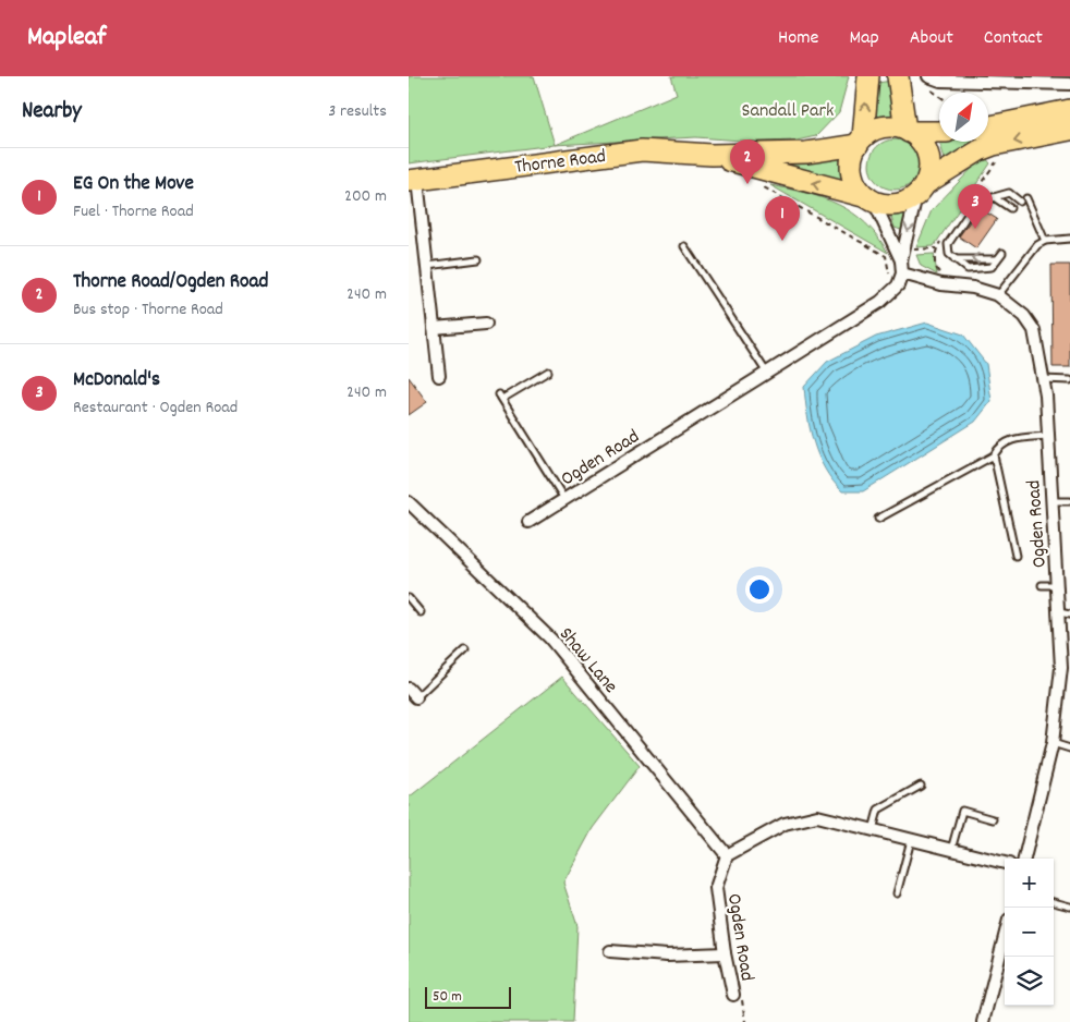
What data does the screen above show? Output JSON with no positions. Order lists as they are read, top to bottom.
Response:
{
  "streets": {
    "highway": ["Thorne Road"],
    "street": ["Ogden Road", "Shaw Lane"]
  },
  "crossings": [
    ["Ogden Road", "Shaw Lane"]
  ],
  "parks": ["Sandall Park"],
  "scale_bar": "50 m",
  "north": "top right",
  "page": {
    "header": "Mapleaf",
    "nav": [
      "Home",
      "Map",
      "About",
      "Contact"
    ],
    "heading": ["Nearby", "3 results"],
    "pins": ["2", "3", "1"],
    "list": [
      {
        "mark": "1",
        "name": "EG On the Move",
        "note": "Fuel · Thorne Road",
        "value": "200 m"
      },
      {
        "mark": "2",
        "name": "Thorne Road/Ogden Road",
        "note": "Bus stop · Thorne Road",
        "value": "240 m"
      },
      {
        "mark": "3",
        "name": "McDonald's",
        "note": "Restaurant · Ogden Road",
        "value": "240 m"
      }
    ],
    "map_buttons": ["+", "−"],
    "scale": "50 m"
  }
}
